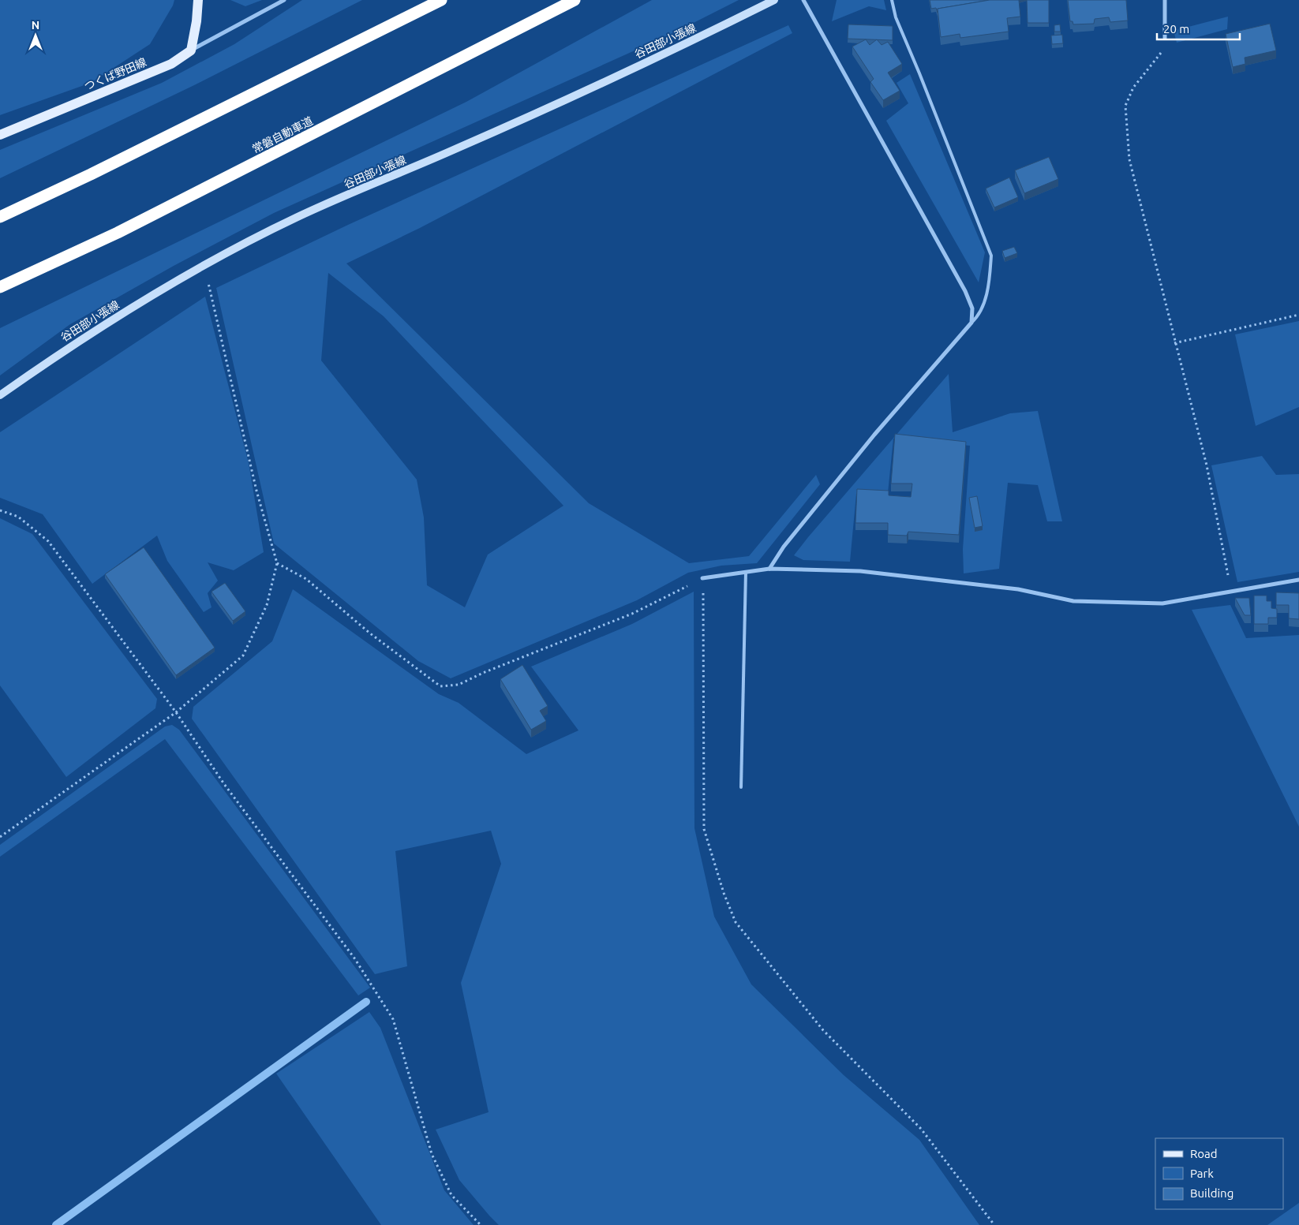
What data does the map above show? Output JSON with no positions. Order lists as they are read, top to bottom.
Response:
{
  "streets": {
    "highway": ["常磐自動車道"],
    "main road": ["谷田部小張線", "つくば野田線"]
  },
  "legend": ["Road", "Park", "Building"],
  "scale_bar": "20 m",
  "north": "top"
}
